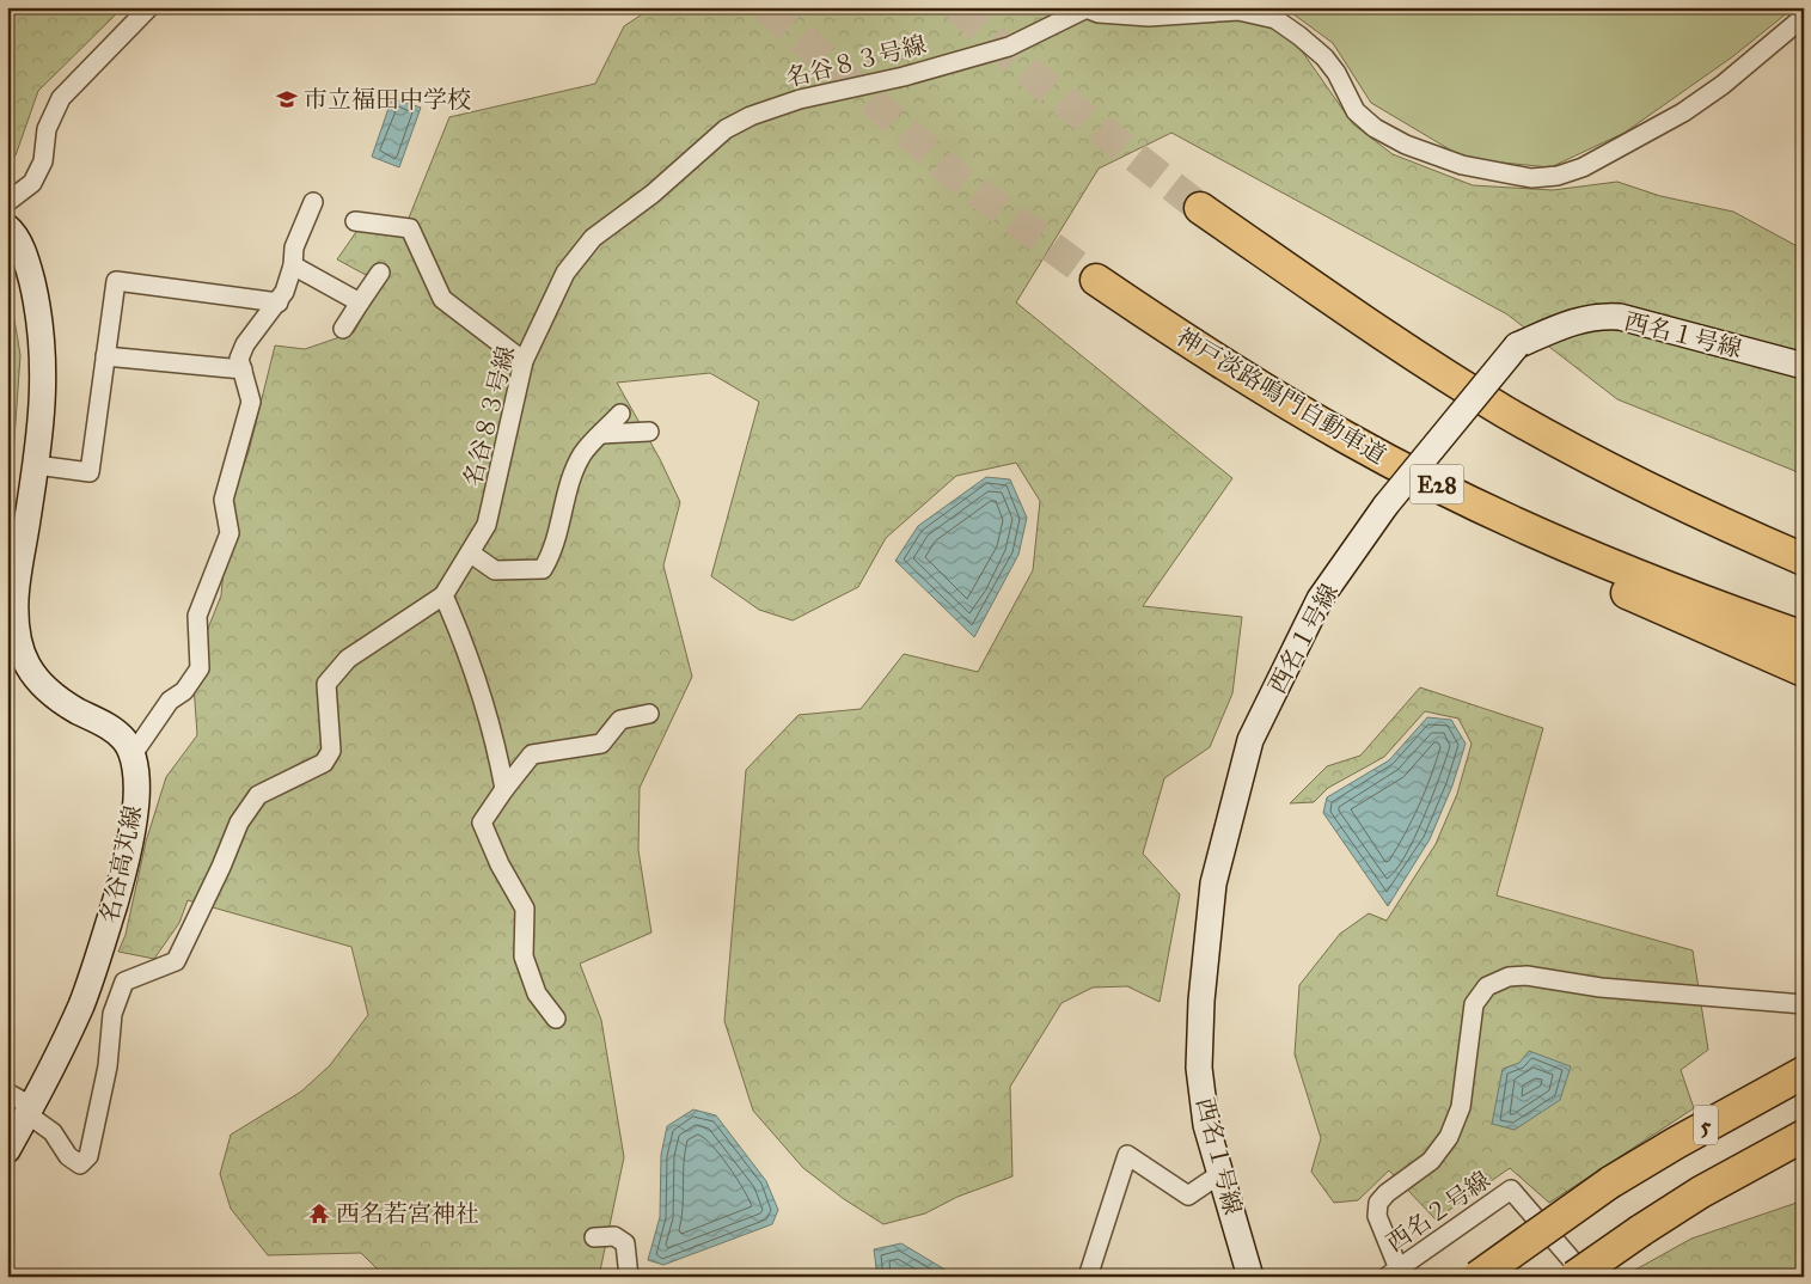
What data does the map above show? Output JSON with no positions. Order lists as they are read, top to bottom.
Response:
{
  "streets": {
    "highway": ["神戸淡路鳴門自動車道", "E28", "5"],
    "street": [
      "名谷８３号線",
      "西名１号線",
      "名谷高丸線",
      "西名２号線"
    ]
  },
  "places": {
    "school or university": ["市立福田中学校"],
    "temple": ["西名若宮神社"]
  }
}
